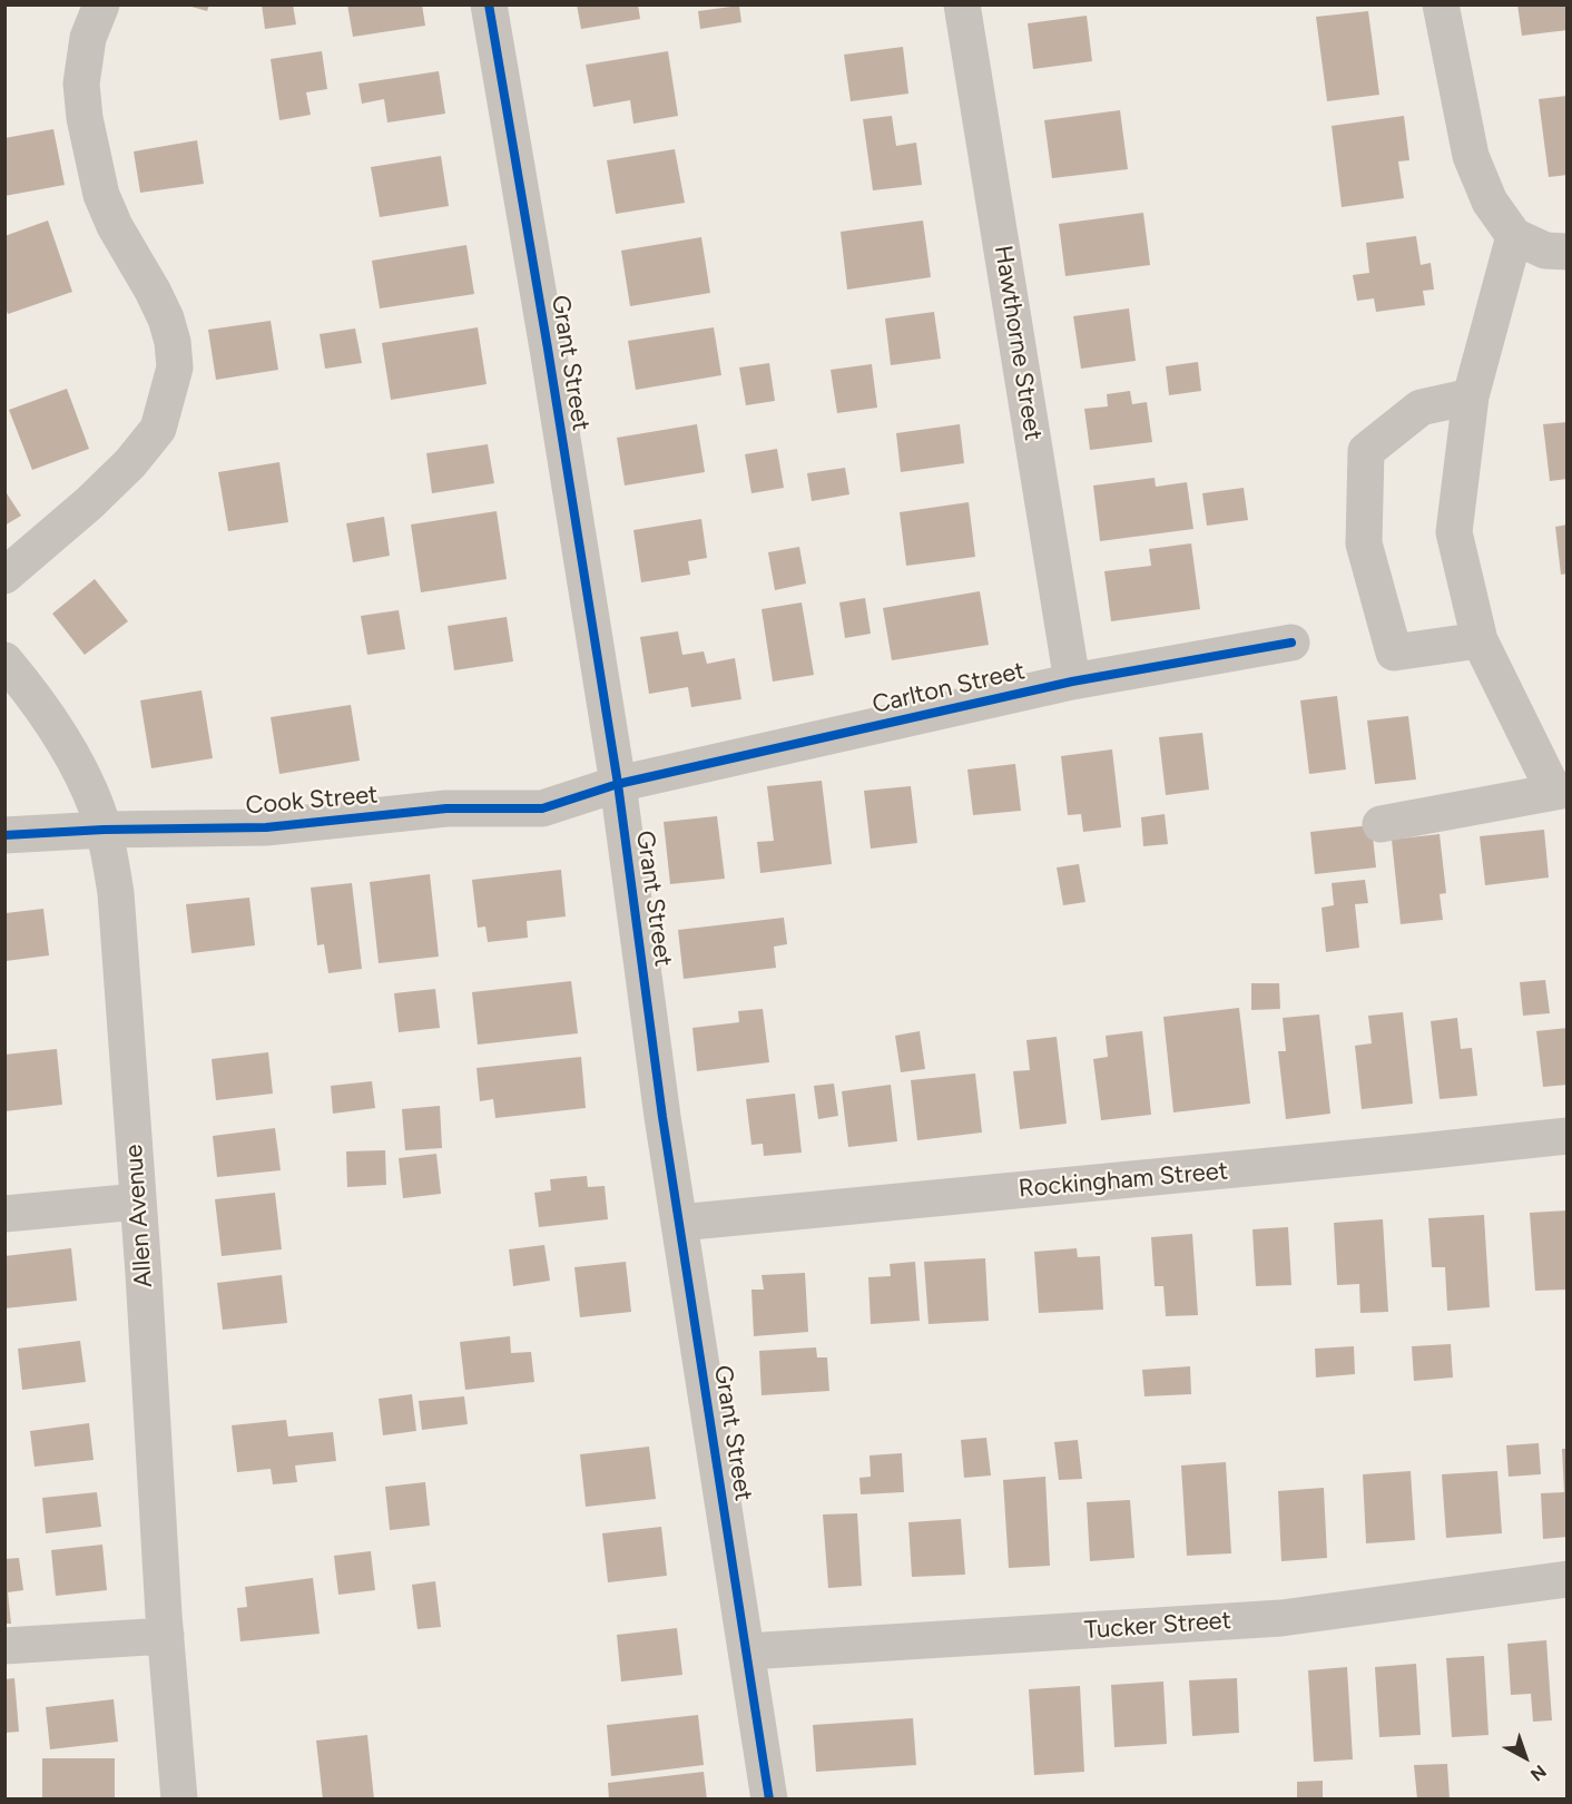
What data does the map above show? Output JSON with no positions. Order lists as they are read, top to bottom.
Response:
{
  "streets": {
    "street": [
      "Hawthorne Street",
      "Grant Street",
      "Carlton Street",
      "Cook Street",
      "Rockingham Street",
      "Allen Avenue",
      "Tucker Street"
    ]
  },
  "crossings": [
    ["Hawthorne Street", "Carlton Street"],
    ["Grant Street", "Carlton Street"],
    ["Grant Street", "Cook Street"],
    ["Grant Street", "Rockingham Street"],
    ["Grant Street", "Tucker Street"],
    ["Carlton Street", "Cook Street"],
    ["Cook Street", "Allen Avenue"]
  ],
  "north": "bottom right"
}
